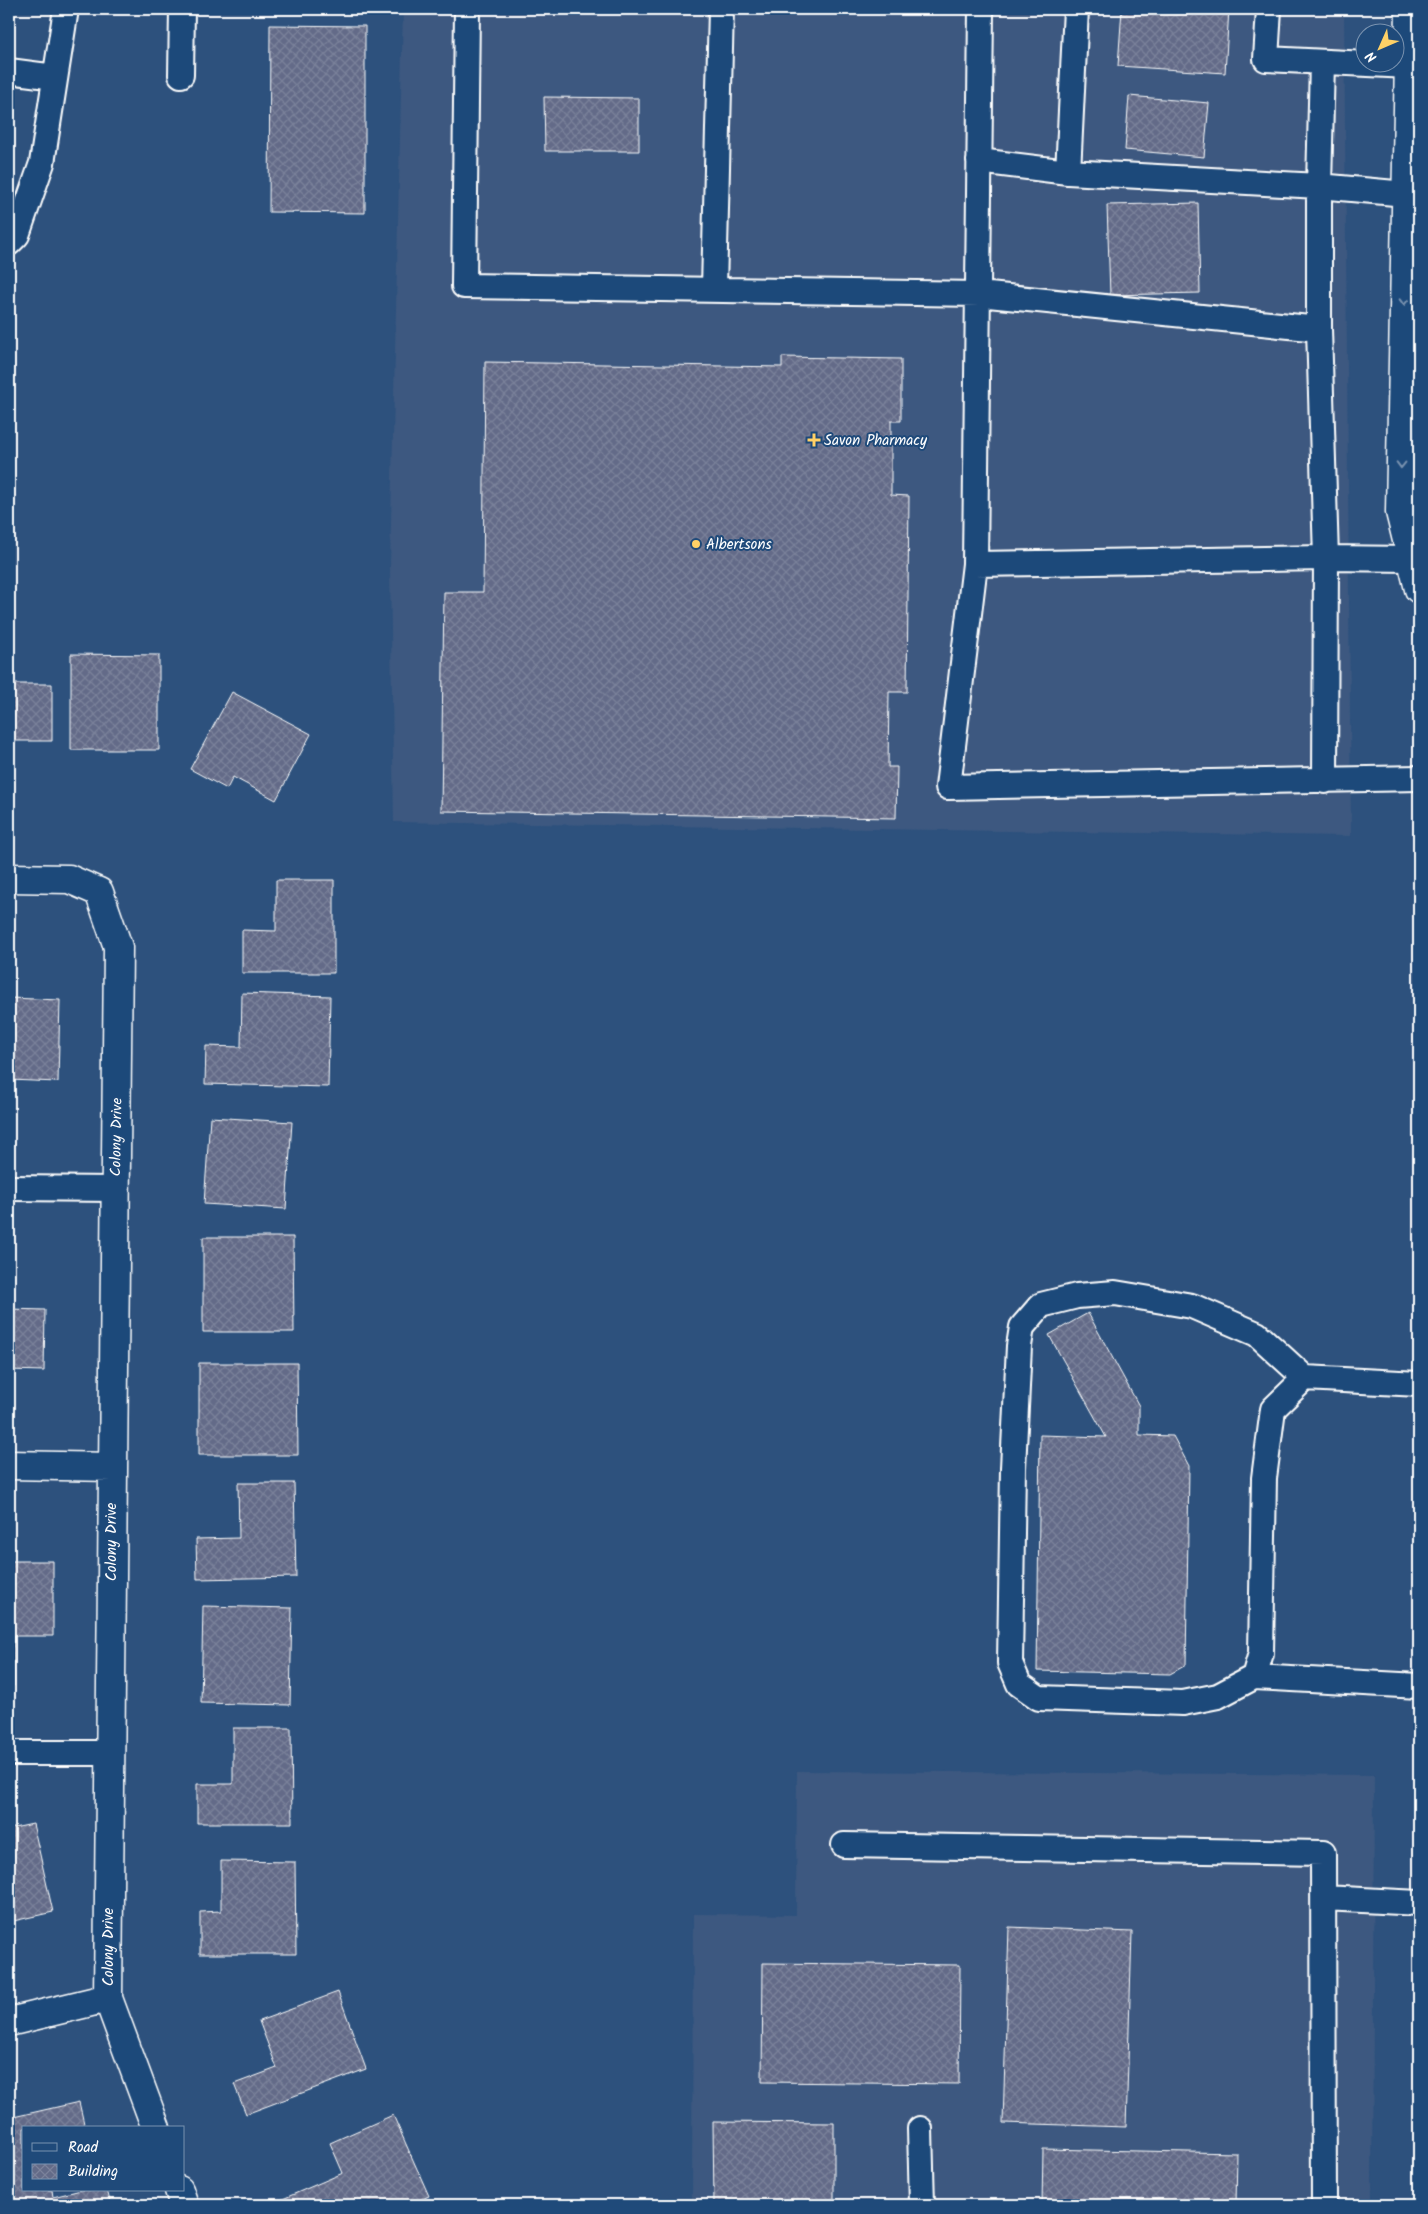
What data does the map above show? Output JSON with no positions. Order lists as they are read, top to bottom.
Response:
{
  "streets": {
    "street": ["Colony Drive"]
  },
  "places": {
    "health": ["Savon Pharmacy"],
    "other": ["Albertsons"]
  },
  "legend": ["Road", "Building"],
  "north": "bottom left"
}
